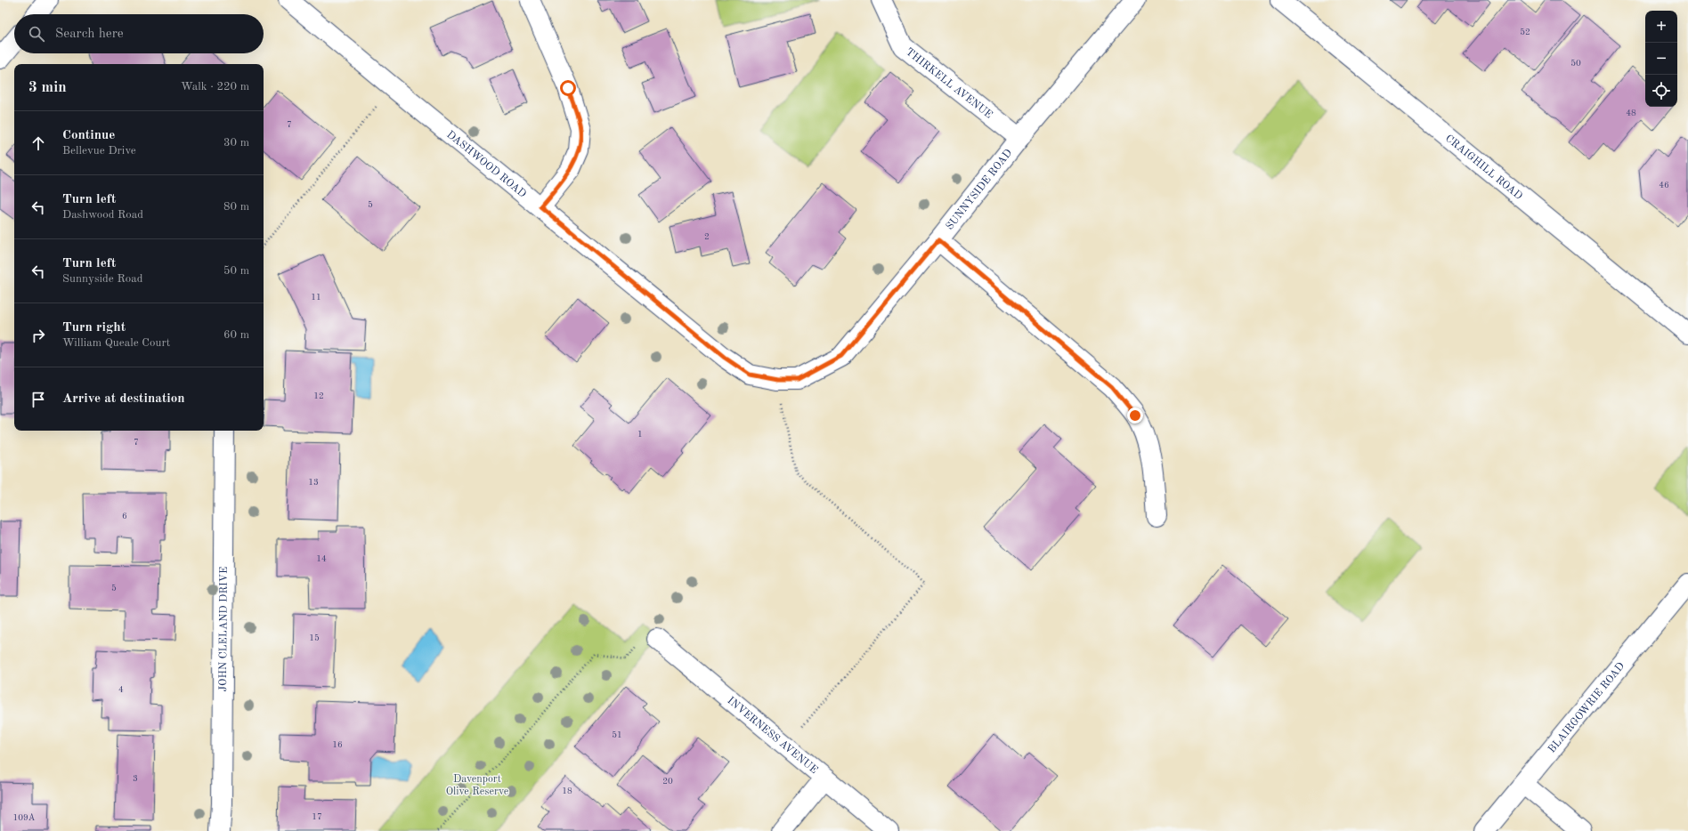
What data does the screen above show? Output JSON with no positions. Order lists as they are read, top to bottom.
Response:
{
  "streets": {
    "street": [
      "THIRKELL AVENUE",
      "DASHWOOD ROAD",
      "CRAIGHILL ROAD",
      "SUNNYSIDE ROAD",
      "JOHN CLELAND DRIVE",
      "BLAIRGOWRIE ROAD",
      "INVERNESS AVENUE"
    ]
  },
  "crossings": [
    ["THIRKELL AVENUE", "SUNNYSIDE ROAD"],
    ["DASHWOOD ROAD", "SUNNYSIDE ROAD"]
  ],
  "parks": ["Davenport Olive Reserve"],
  "house_numbers": [
    "52",
    "50",
    "48",
    "7",
    "46",
    "5",
    "2",
    "11",
    "12",
    "1",
    "7",
    "13",
    "6",
    "14",
    "5",
    "15",
    "4",
    "51",
    "16",
    "3",
    "20",
    "18",
    "17",
    "109A"
  ],
  "page": {
    "map_buttons": ["+", "−"],
    "search": "Search here",
    "heading": ["3 min", "Walk · 220 m"],
    "list": [
      ["Continue", "Bellevue Drive", "30 m"],
      ["Turn left", "Dashwood Road", "80 m"],
      ["Turn left", "Sunnyside Road", "50 m"],
      ["Turn right", "William Queale Court", "60 m"],
      "Arrive at destination"
    ]
  }
}
